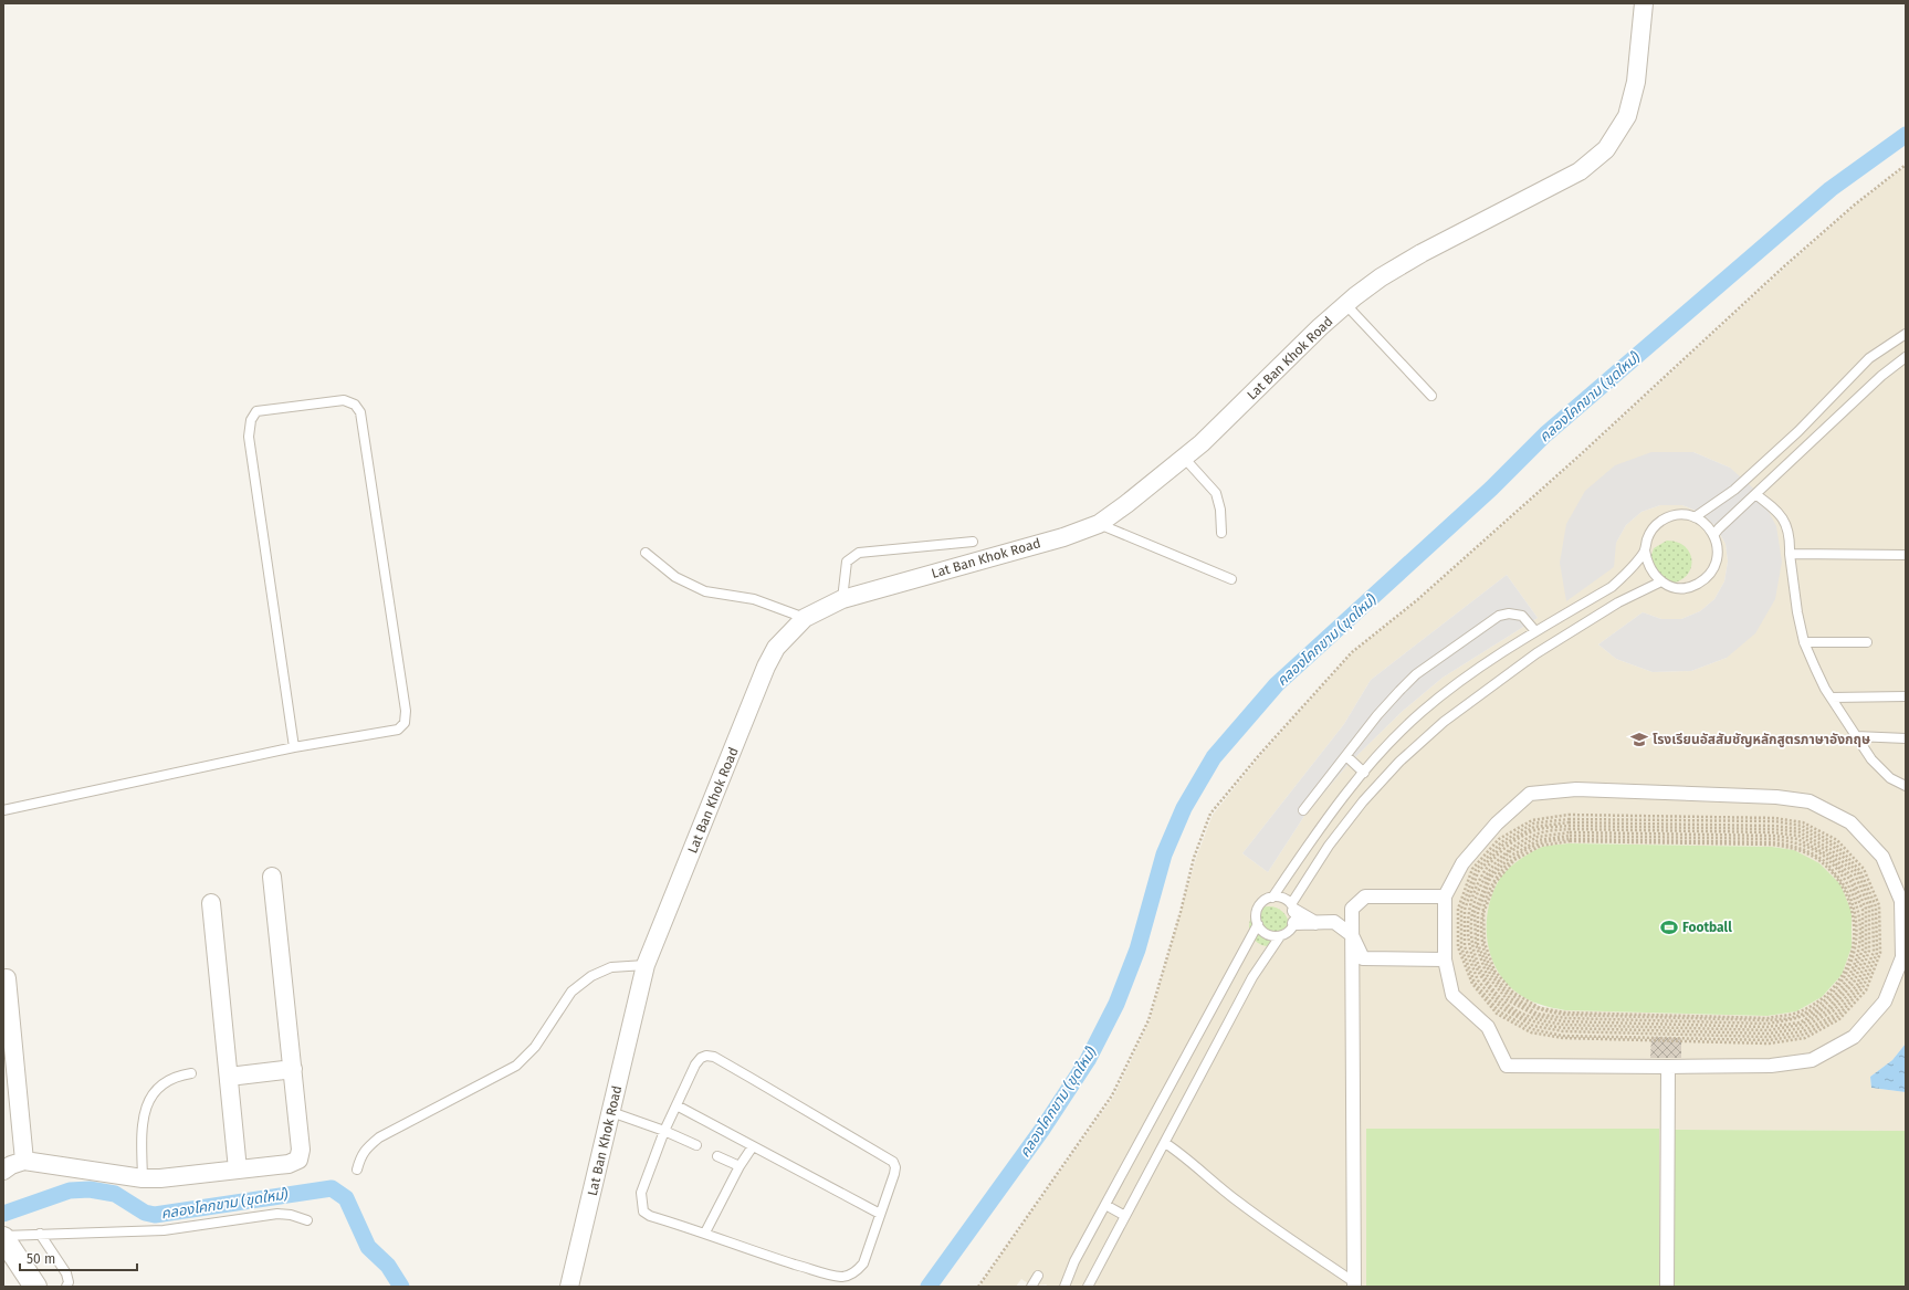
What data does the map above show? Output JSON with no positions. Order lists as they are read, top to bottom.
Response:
{
  "streets": {
    "street": ["Lat Ban Khok Road"]
  },
  "water": ["คลองโคกขาม (ขุดใหม่)"],
  "places": {
    "school or university": ["โรงเรียนอัสสัมชัญหลักสูตรภาษาอังกฤษ"],
    "sports": ["Football"]
  },
  "scale_bar": "50 m"
}
